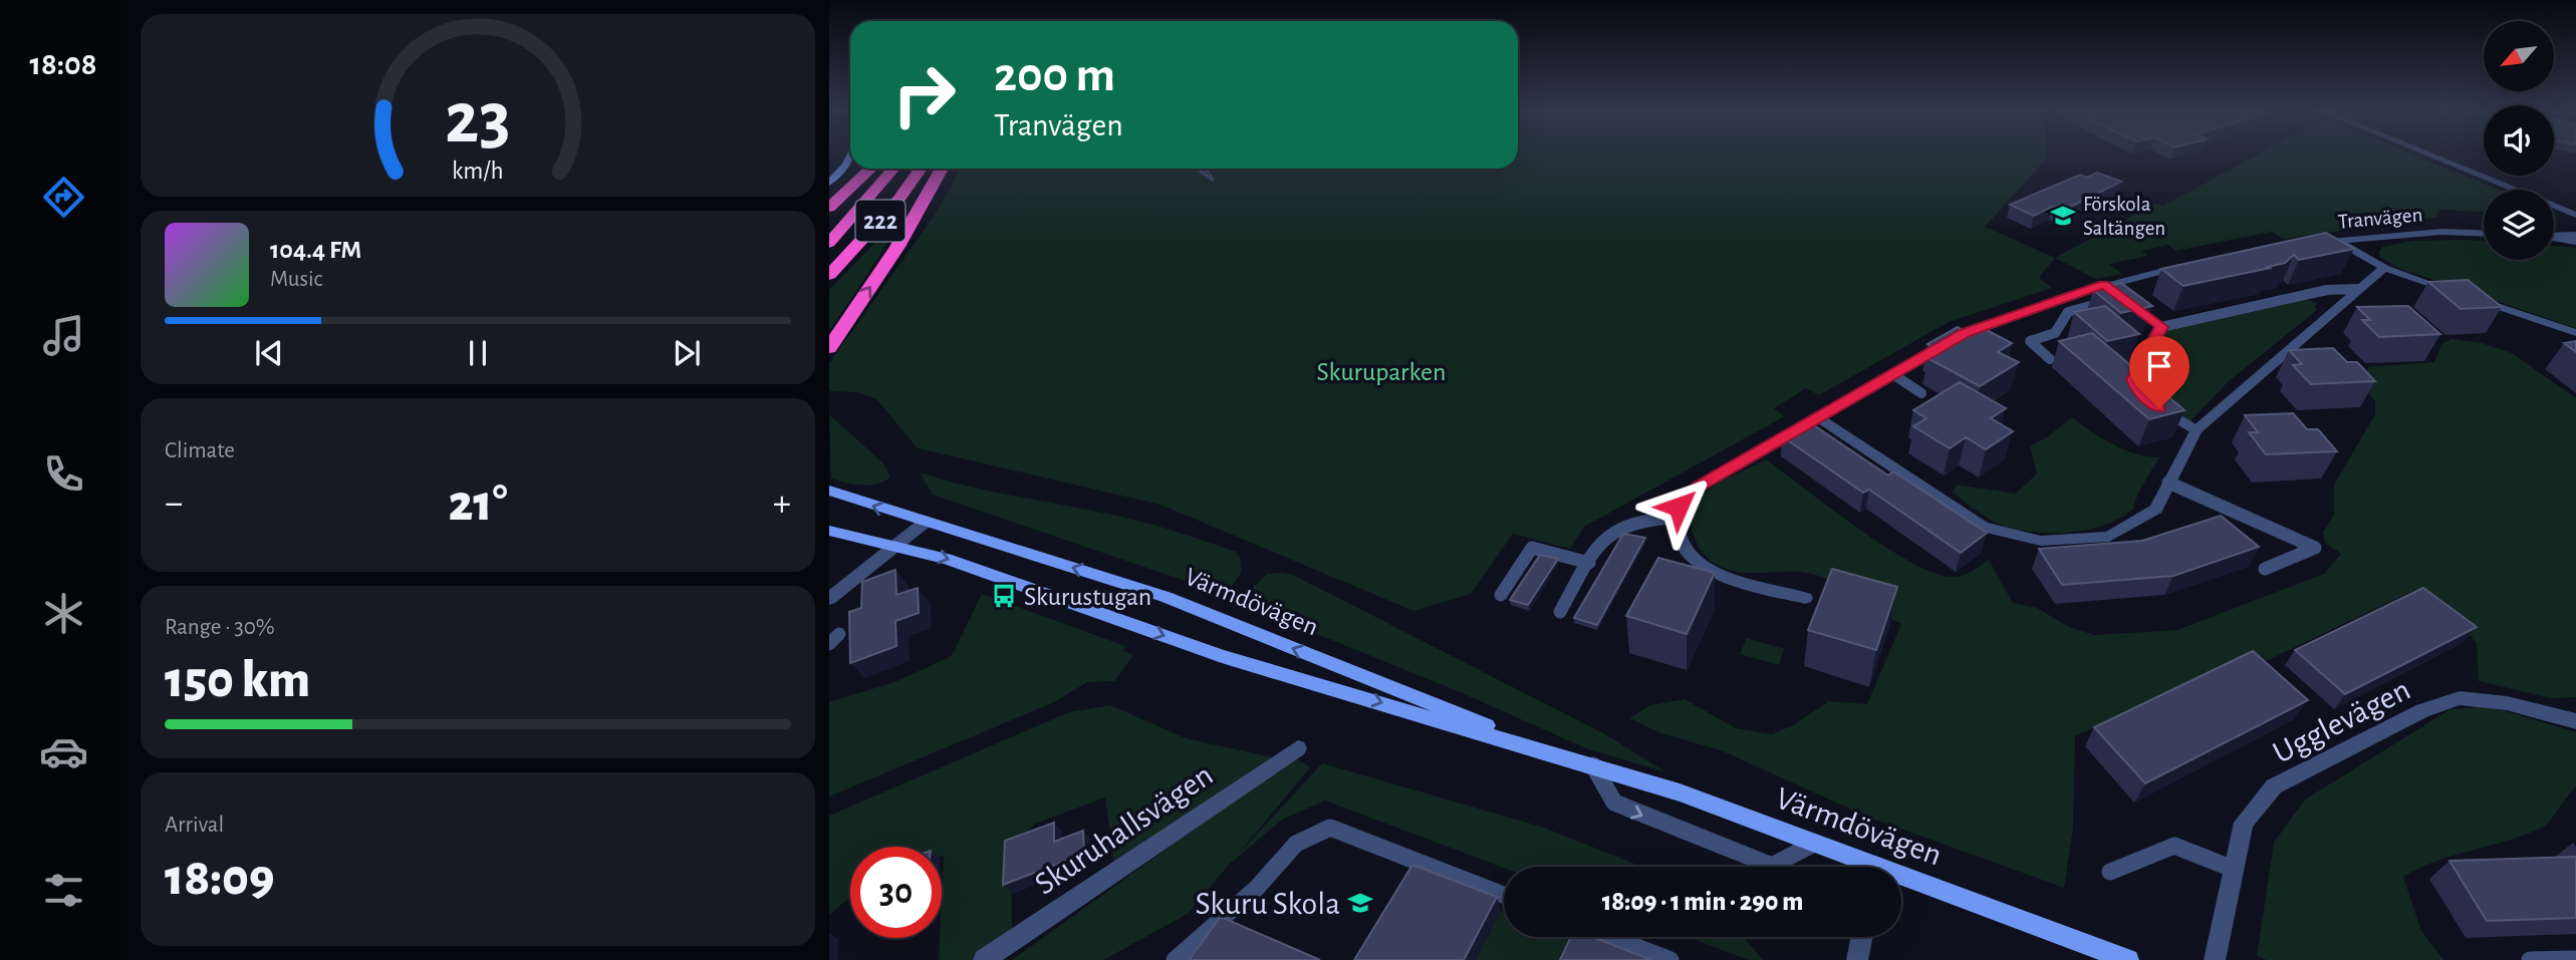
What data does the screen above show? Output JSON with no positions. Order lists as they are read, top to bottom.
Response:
{
  "streets": {
    "highway": ["222"],
    "main road": ["Värmdövägen"],
    "street": ["Tranvägen", "Ugglevägen", "Skuruhallsvägen"]
  },
  "parks": ["Skuruparken"],
  "places": {
    "school or university": ["Förskola Saltängen", "Skuru Skola"],
    "bus stop": ["Skurustugan"]
  },
  "north": "bottom left",
  "page": {
    "tabs": "18:08",
    "turn": ["200 m", "Tranvägen"],
    "song": ["104.4 FM", "Music"],
    "tile": [
      "Climate",
      ["Range · 30%", "150 km"],
      ["Arrival", "18:09"]
    ],
    "heat": ["−", "21°", "+"],
    "limit": "30",
    "trip": "18:09 · 1 min · 290 m",
    "gauge": ["23", "km/h"]
  }
}
